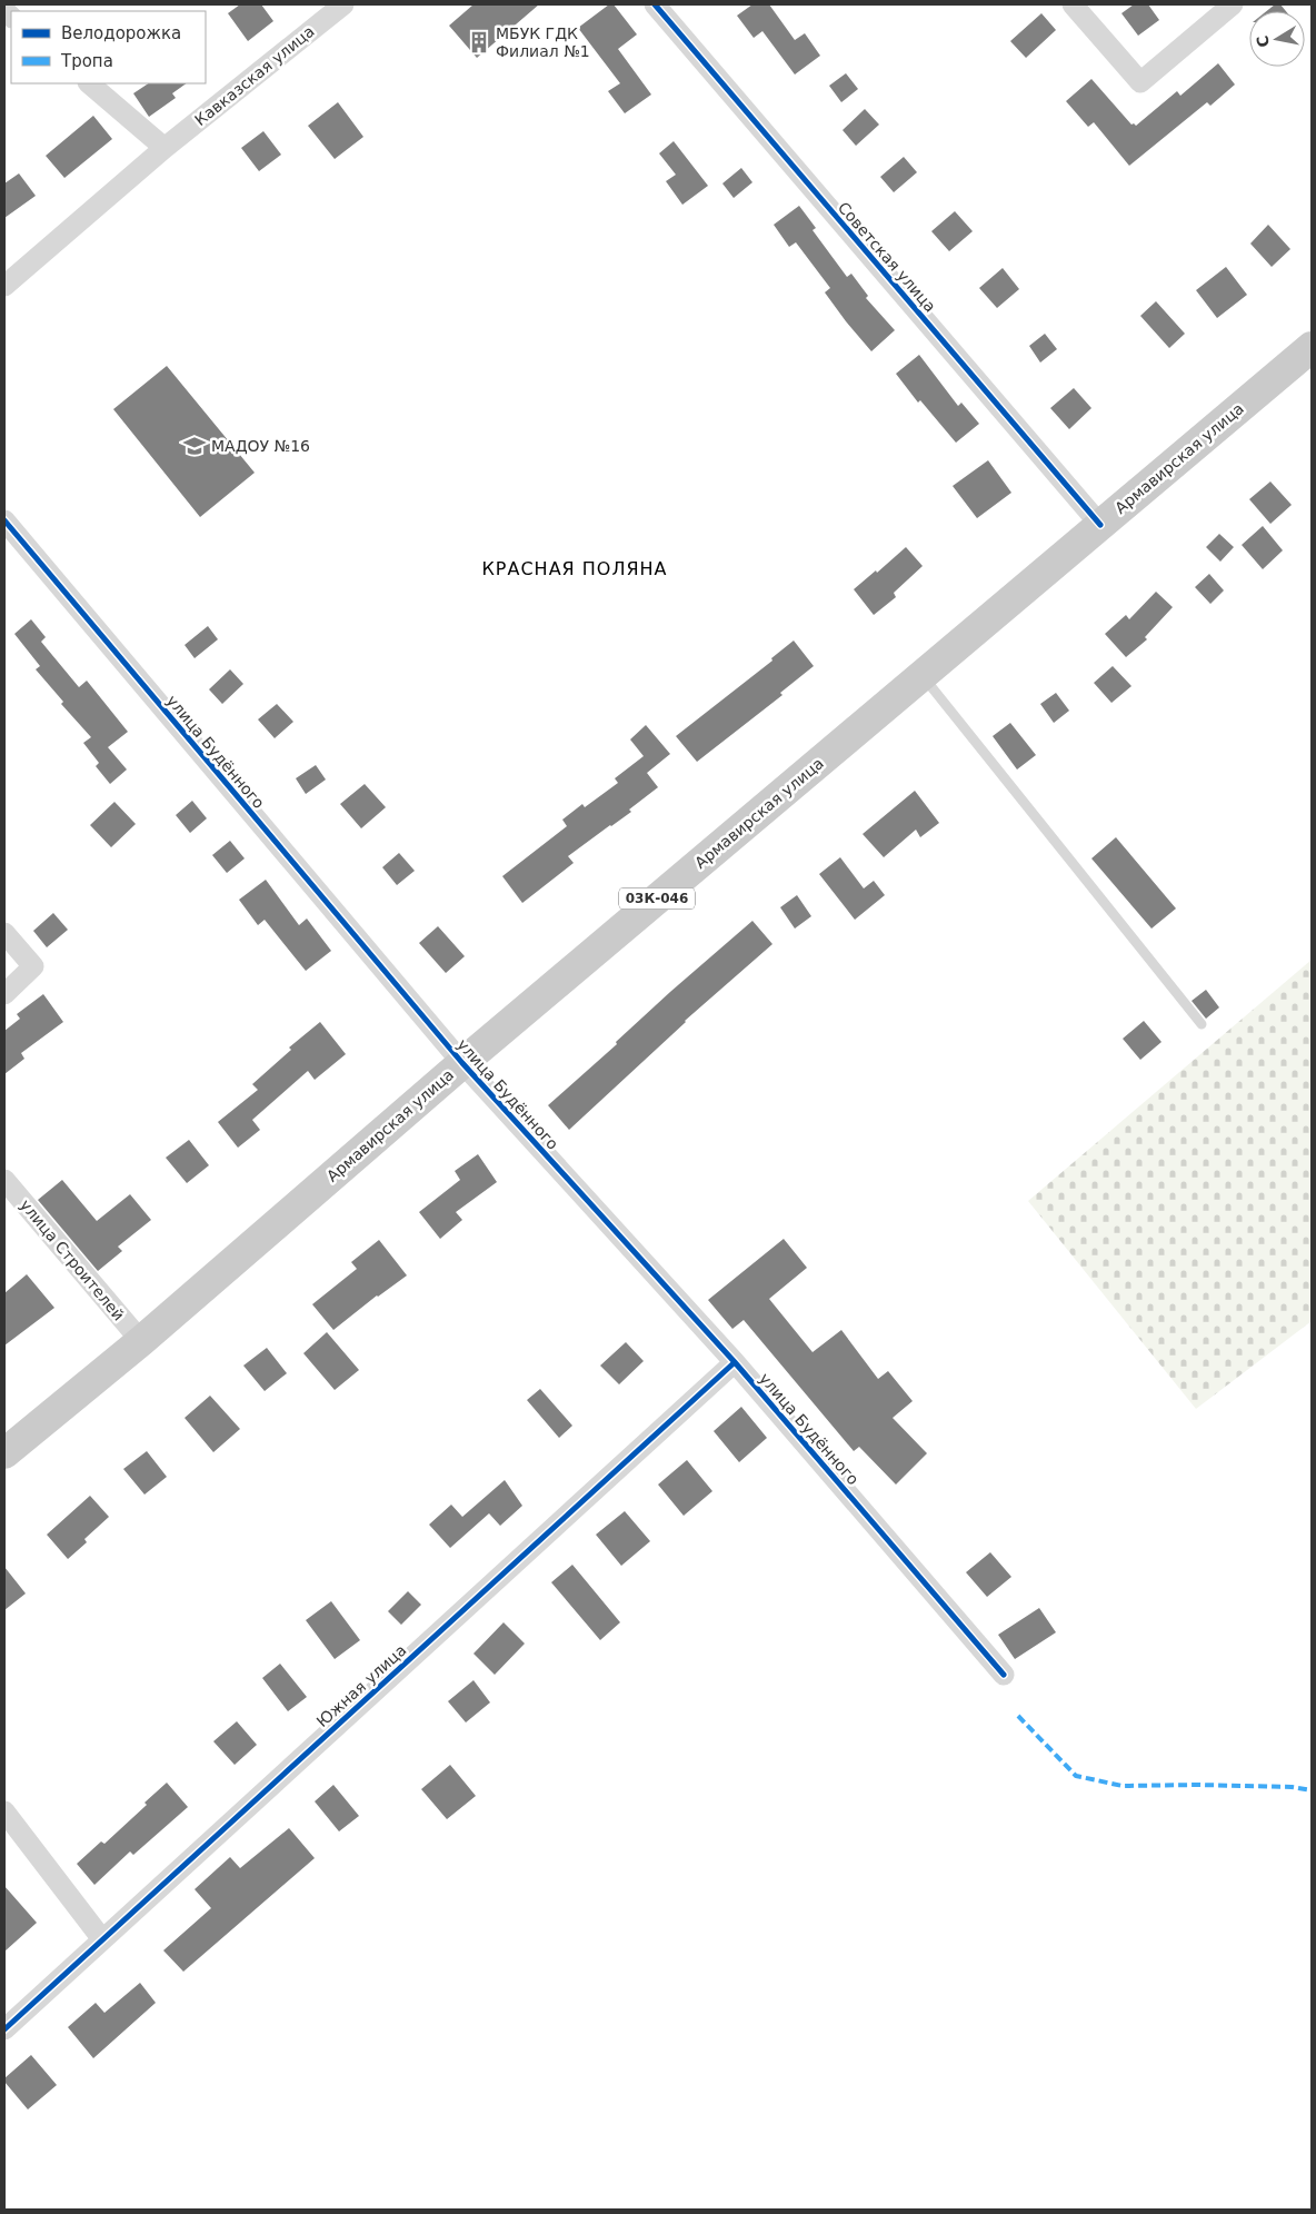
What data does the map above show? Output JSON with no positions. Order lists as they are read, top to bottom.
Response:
{
  "streets": {
    "main road": ["Армавирская улица", "03К-046"],
    "street": [
      "Кавказская улица",
      "Советская улица",
      "улица Будённого",
      "улица Строителей",
      "Южная улица"
    ]
  },
  "crossings": [
    ["Советская улица", "Армавирская улица"],
    ["Армавирская улица", "улица Будённого"],
    ["Армавирская улица", "улица Строителей"],
    ["улица Будённого", "Южная улица"]
  ],
  "districts": ["КРАСНАЯ ПОЛЯНА"],
  "places": {
    "building": ["МБУК ГДК Филиал №1"],
    "school or university": ["МАДОУ №16"]
  },
  "legend": ["Велодорожка", "Тропа"],
  "north": "left"
}
